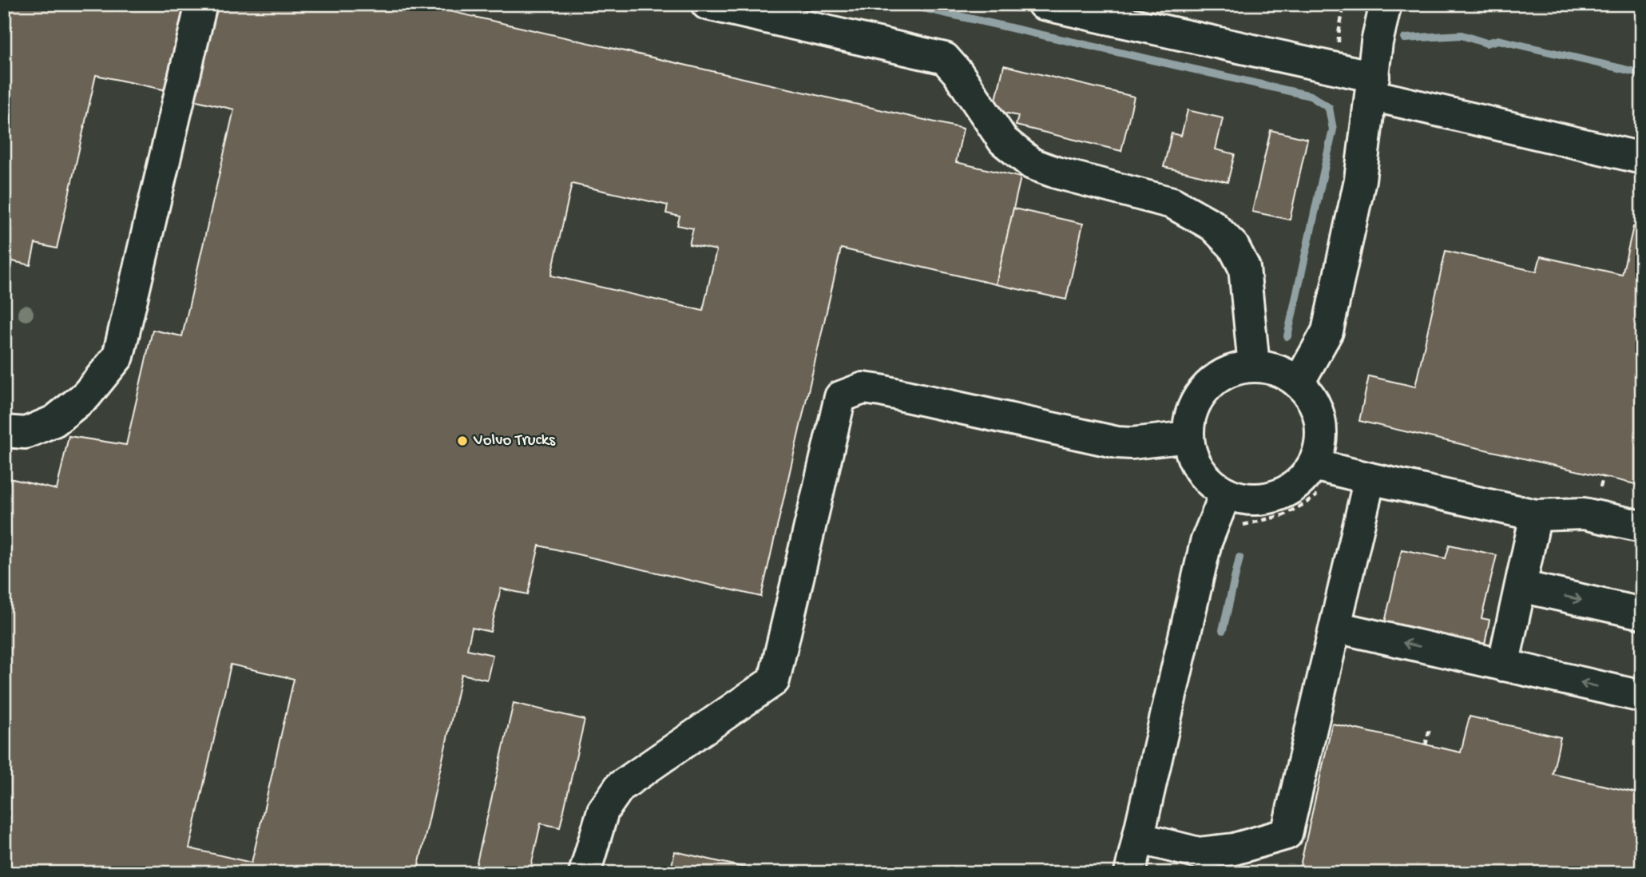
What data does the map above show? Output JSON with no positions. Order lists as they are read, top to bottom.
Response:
{
  "places": ["Volvo Trucks"]
}
